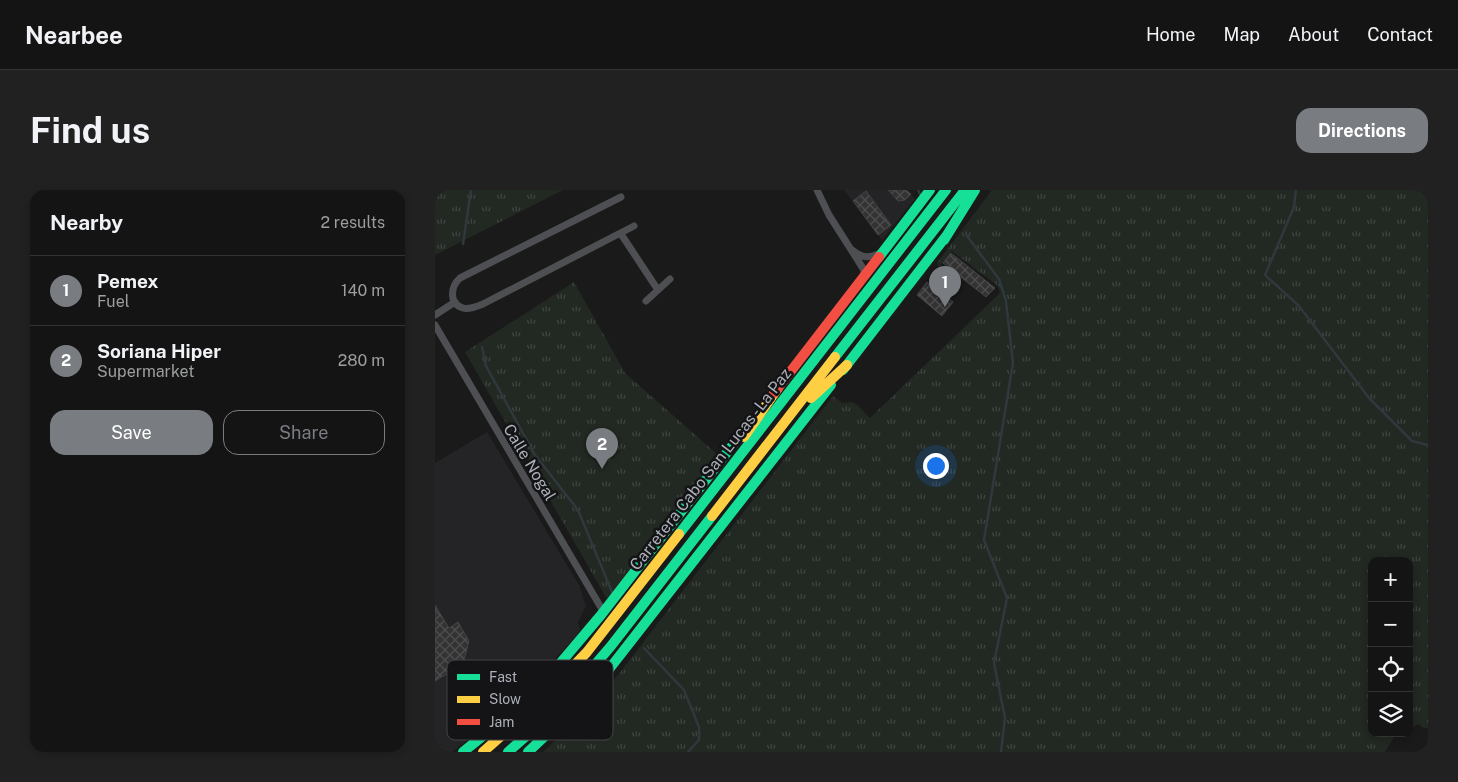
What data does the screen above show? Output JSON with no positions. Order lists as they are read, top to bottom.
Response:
{
  "streets": {
    "main road": ["Carretera Cabo San Lucas - La Paz"],
    "street": ["Calle Nogal"]
  },
  "legend": ["Fast", "Slow", "Jam"],
  "page": {
    "header": "Nearbee",
    "nav": [
      "Home",
      "Map",
      "About",
      "Contact"
    ],
    "buttons": [
      "Directions",
      ["Save", "Share"]
    ],
    "title": "Find us",
    "heading": ["Nearby", "2 results"],
    "list": [
      {
        "mark": "1",
        "name": "Pemex",
        "note": "Fuel",
        "value": "140 m"
      },
      {
        "mark": "2",
        "name": "Soriana Hiper",
        "note": "Supermarket",
        "value": "280 m"
      }
    ],
    "pins": ["1", "2"],
    "map_buttons": ["+", "−"]
  }
}
